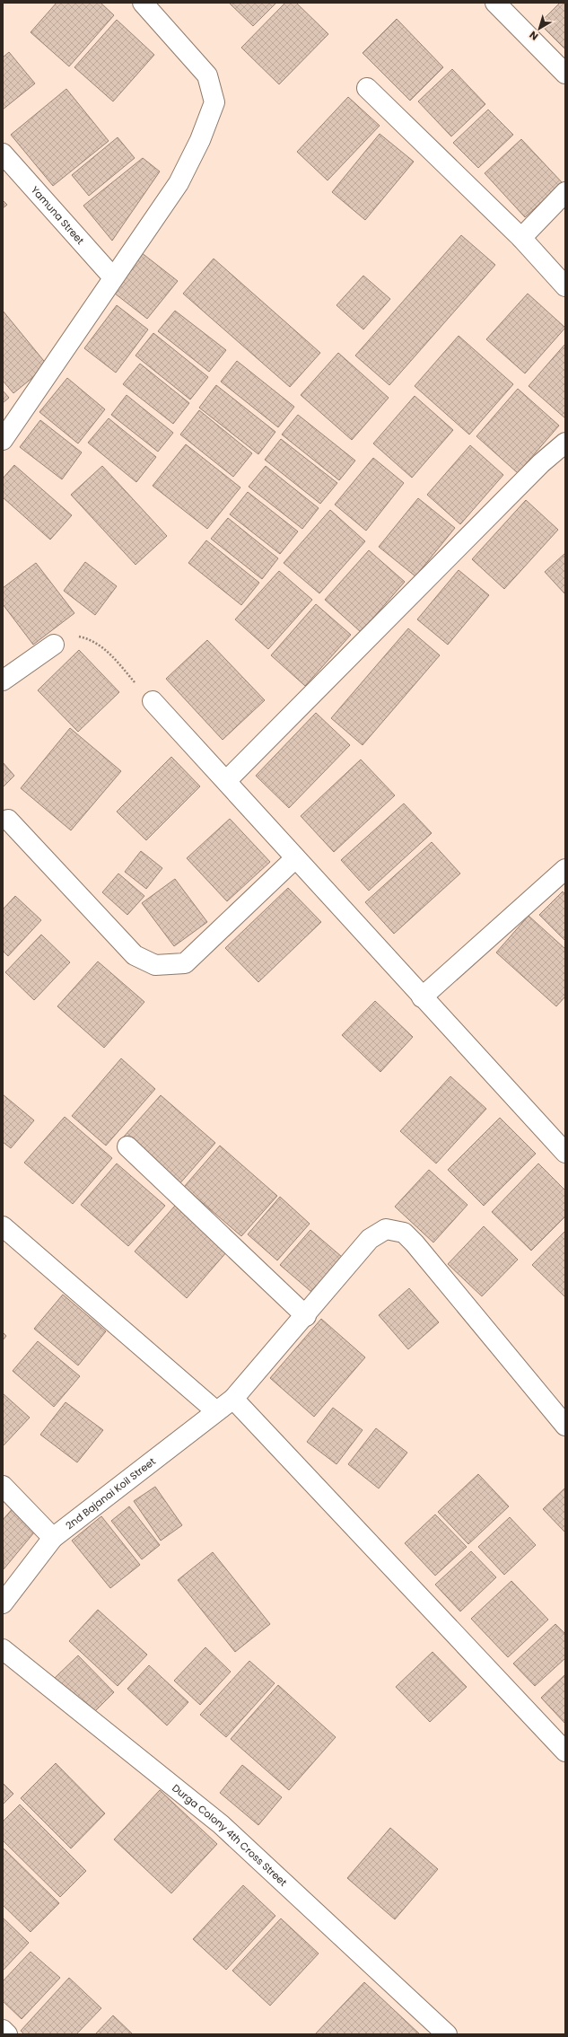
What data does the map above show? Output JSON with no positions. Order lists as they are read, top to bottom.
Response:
{
  "streets": {
    "street": ["Yamuna Street", "2nd Bajanai Koil Street", "Durga Colony 4th Cross Street"]
  },
  "north": "bottom left"
}
